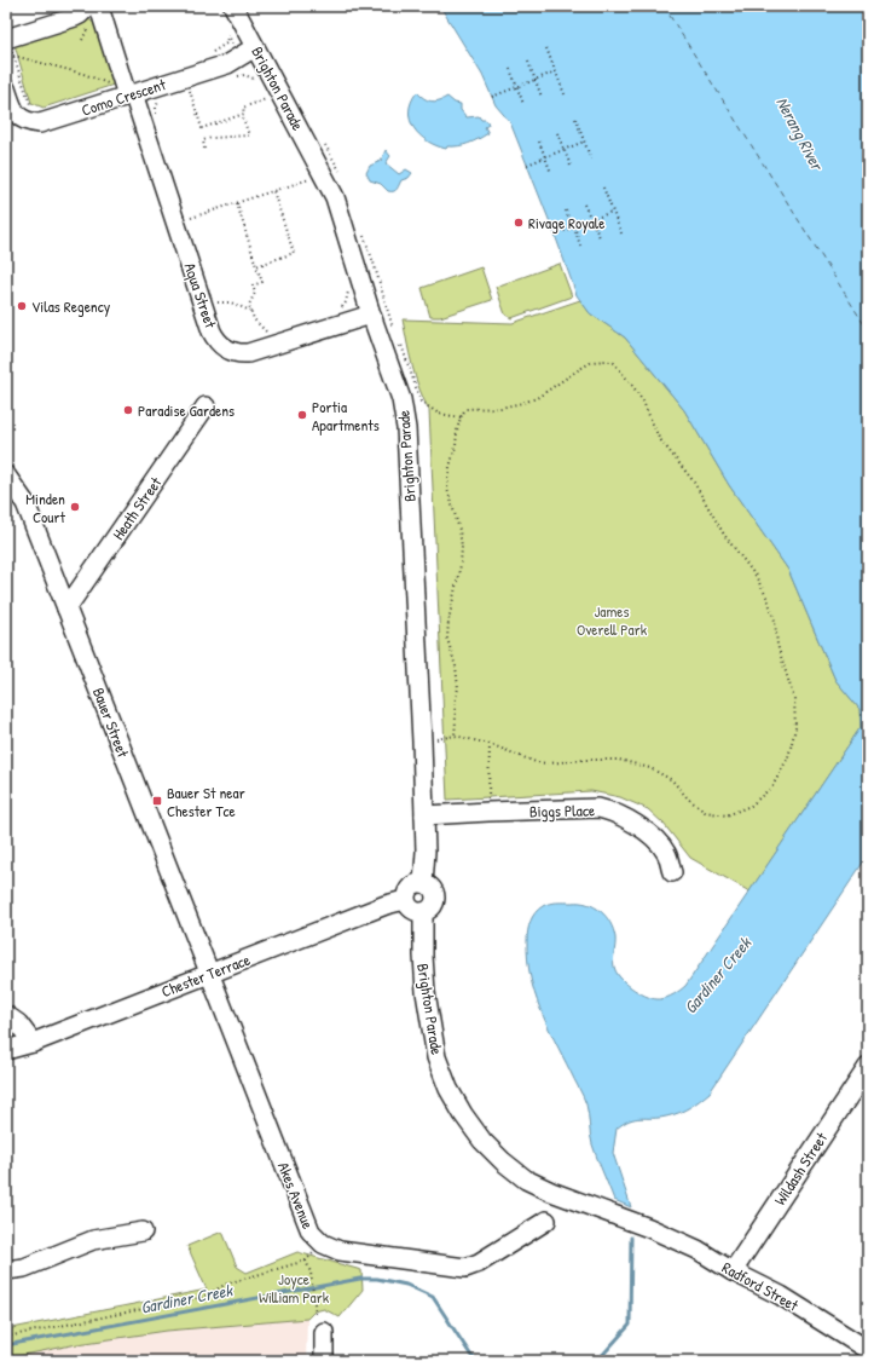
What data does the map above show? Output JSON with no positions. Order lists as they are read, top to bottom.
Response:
{
  "streets": {
    "street": [
      "Brighton Parade",
      "Como Crescent",
      "Aqua Street",
      "Heath Street",
      "Bauer Street",
      "Biggs Place",
      "Chester Terrace",
      "Wildash Street",
      "Akes Avenue",
      "Radford Street"
    ]
  },
  "crossings": [
    ["Brighton Parade", "Como Crescent"],
    ["Brighton Parade", "Aqua Street"],
    ["Brighton Parade", "Biggs Place"],
    ["Brighton Parade", "Chester Terrace"],
    ["Brighton Parade", "Radford Street"],
    ["Como Crescent", "Aqua Street"],
    ["Heath Street", "Bauer Street"],
    ["Bauer Street", "Chester Terrace"],
    ["Bauer Street", "Akes Avenue"],
    ["Chester Terrace", "Akes Avenue"],
    ["Wildash Street", "Radford Street"]
  ],
  "water": ["Nerang River", "Gardiner Creek"],
  "parks": ["James Overell Park", "Joyce William Park"],
  "places": {
    "other": [
      "Rivage Royale",
      "Vilas Regency",
      "Paradise Gardens",
      "Portia Apartments",
      "Minden Court"
    ],
    "transit": ["Bauer St near Chester Tce"]
  }
}
